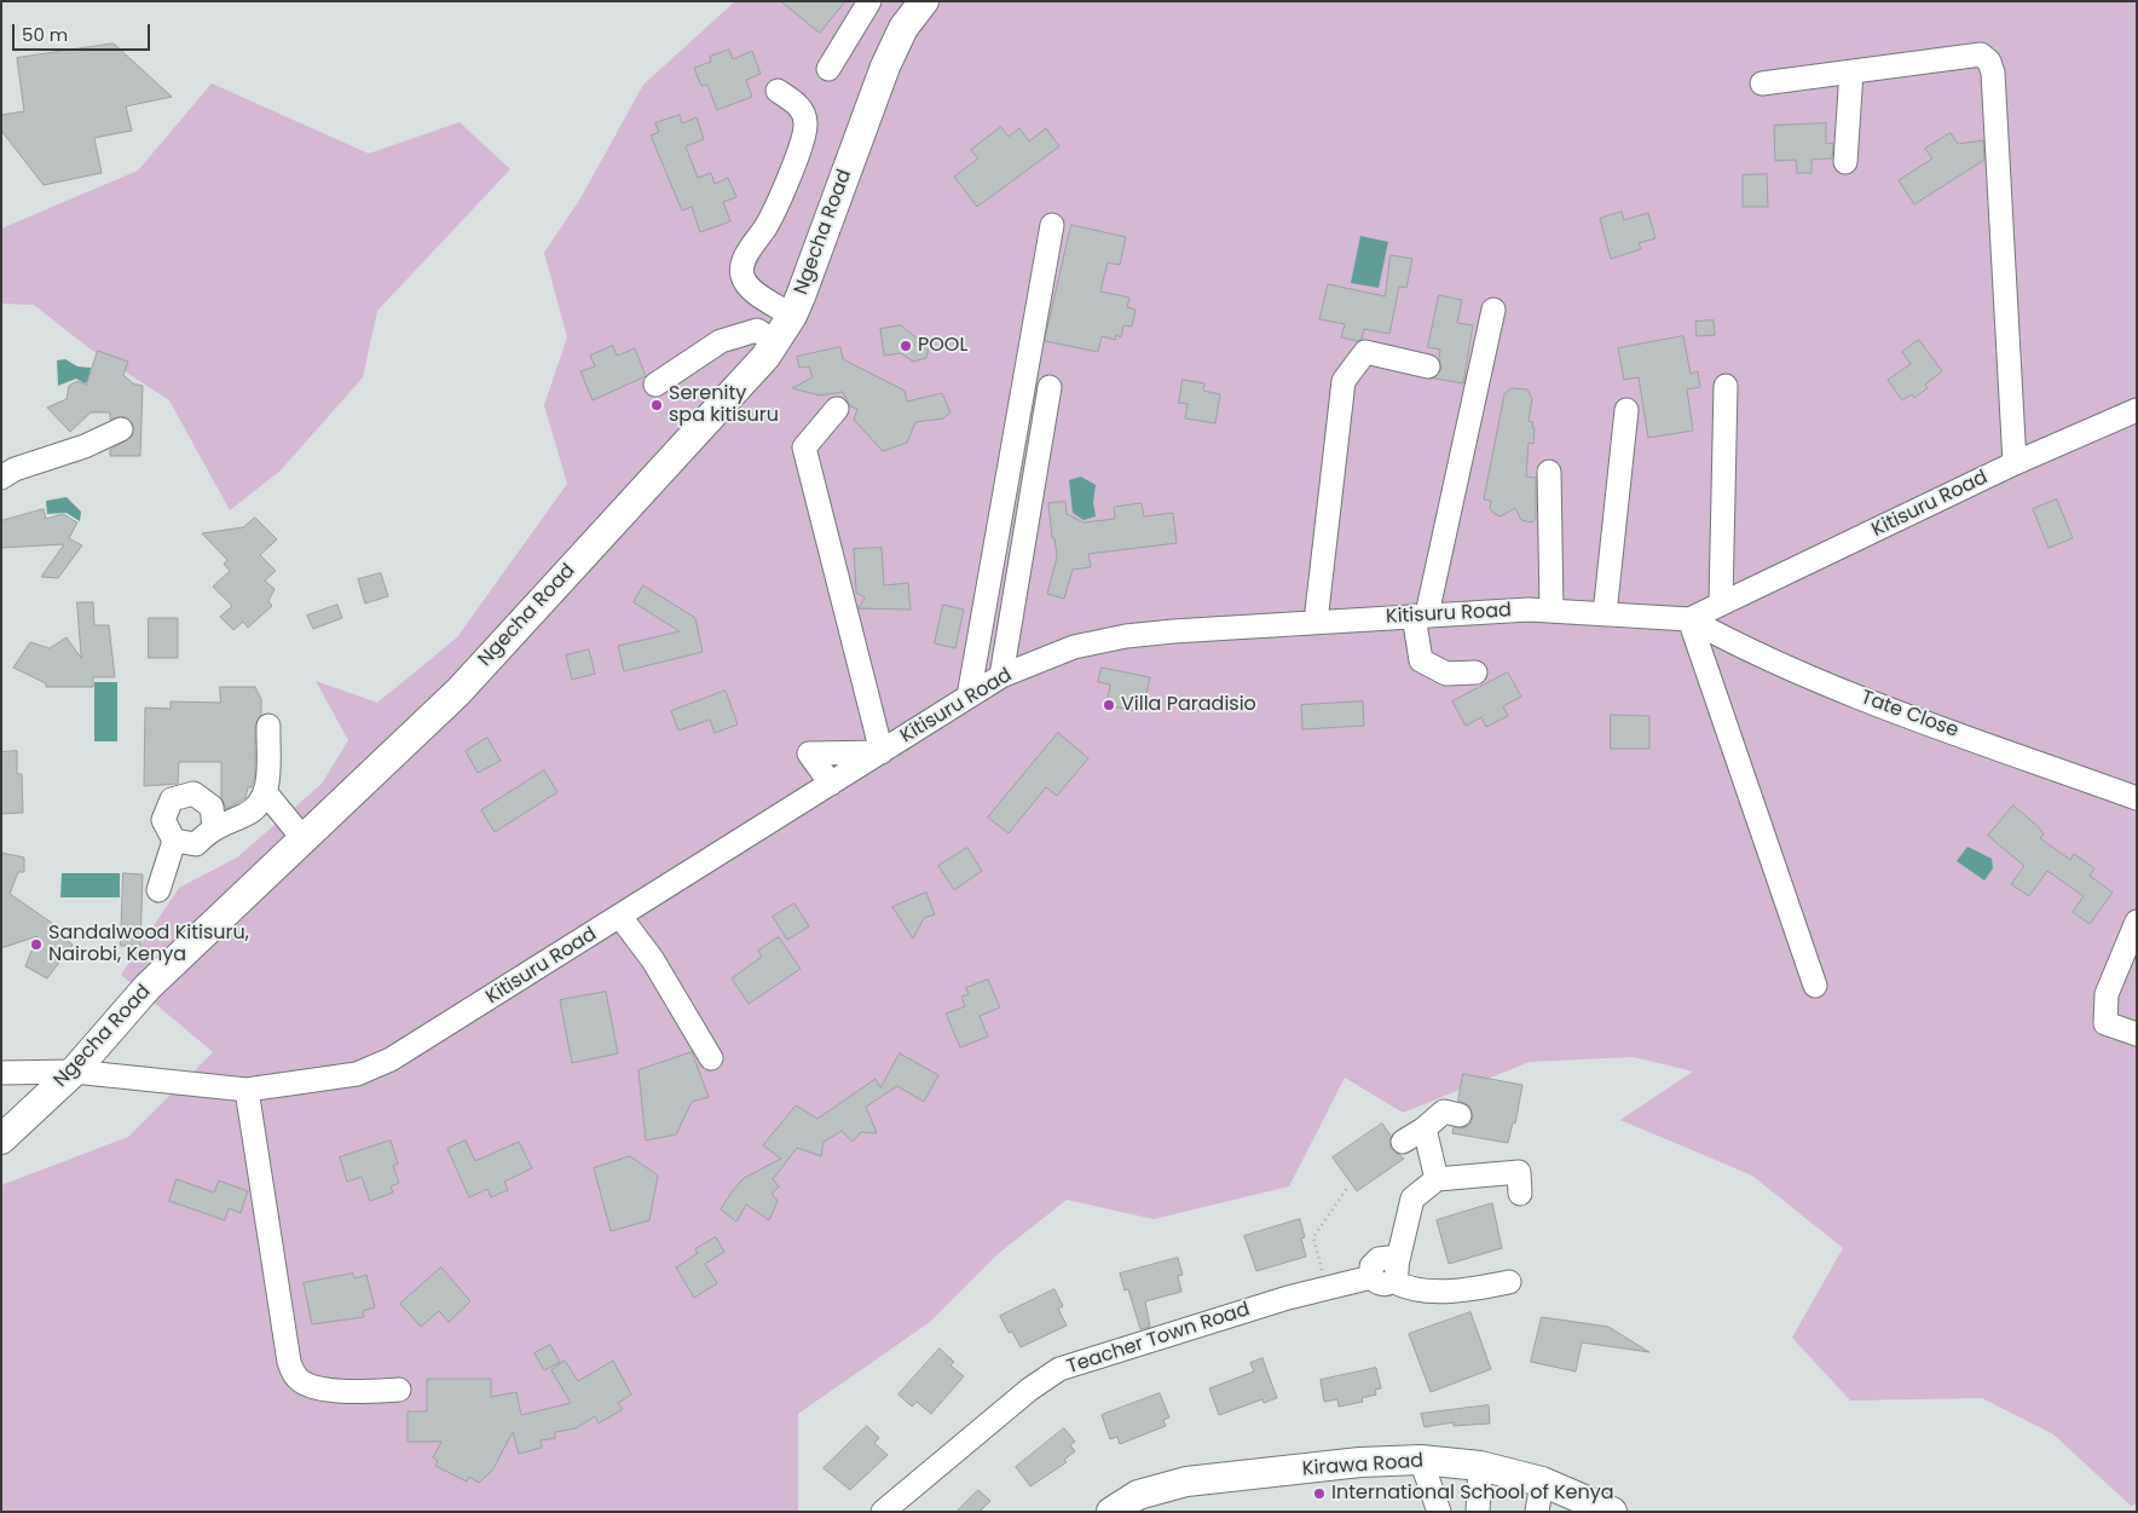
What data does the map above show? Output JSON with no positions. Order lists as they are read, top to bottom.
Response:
{
  "streets": {
    "main road": ["Ngecha Road", "Kirawa Road"],
    "street": ["Kitisuru Road", "Tate Close", "Teacher Town Road"]
  },
  "crossings": [
    ["Ngecha Road", "Kitisuru Road"],
    ["Kitisuru Road", "Tate Close"]
  ],
  "places": [
    "POOL",
    "Serenity spa kitisuru",
    "Villa Paradisio",
    "Sandalwood Kitisuru, Nairobi, Kenya",
    "International School of Kenya"
  ],
  "scale_bar": "50 m"
}
